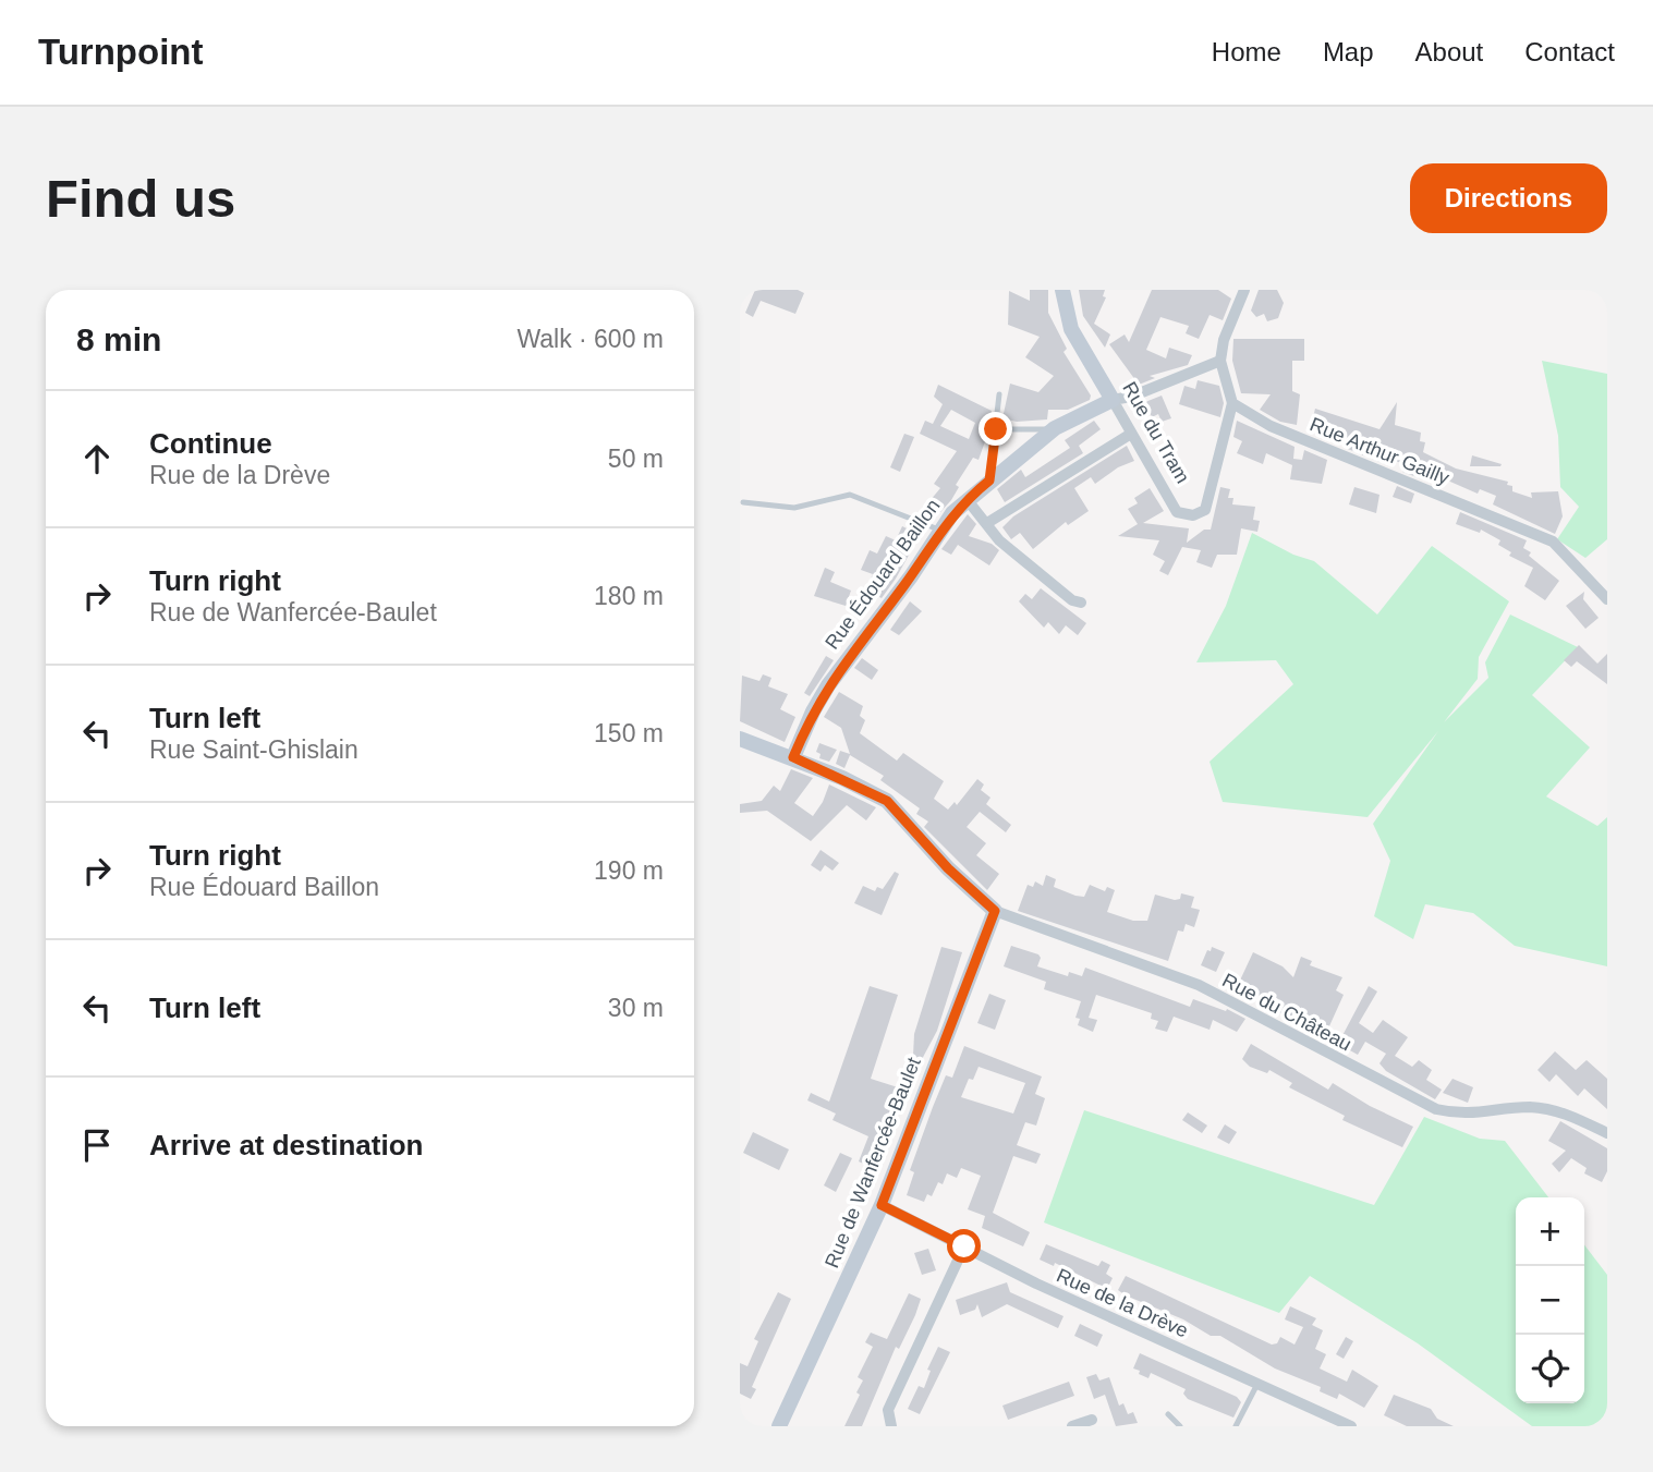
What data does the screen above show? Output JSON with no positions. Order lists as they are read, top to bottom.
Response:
{
  "streets": {
    "main road": ["Rue du Tram", "Rue Édouard Baillon", "Rue de Wanfercée-Baulet"],
    "street": ["Rue Arthur Gailly", "Rue du Château", "Rue de la Drève"]
  },
  "crossings": [
    ["Rue du Tram", "Rue Arthur Gailly"],
    ["Rue du Tram", "Rue Édouard Baillon"],
    ["Rue du Château", "Rue de Wanfercée-Baulet"],
    ["Rue de Wanfercée-Baulet", "Rue de la Drève"]
  ],
  "page": {
    "header": "Turnpoint",
    "nav": [
      "Home",
      "Map",
      "About",
      "Contact"
    ],
    "buttons": "Directions",
    "title": "Find us",
    "heading": ["8 min", "Walk · 600 m"],
    "list": [
      ["Continue", "Rue de la Drève", "50 m"],
      ["Turn right", "Rue de Wanfercée-Baulet", "180 m"],
      ["Turn left", "Rue Saint-Ghislain", "150 m"],
      ["Turn right", "Rue Édouard Baillon", "190 m"],
      ["Turn left", "30 m"],
      "Arrive at destination"
    ],
    "map_buttons": ["+", "−"]
  }
}
